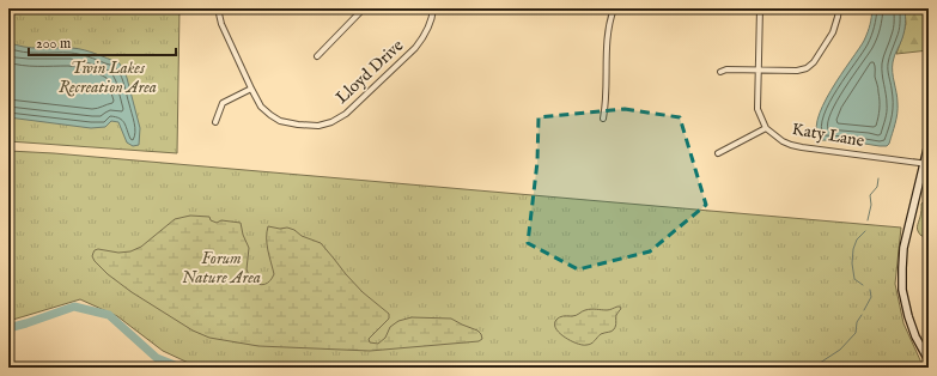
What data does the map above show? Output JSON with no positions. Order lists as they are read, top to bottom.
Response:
{
  "streets": {
    "street": ["Lloyd Drive", "Katy Lane"]
  },
  "parks": ["Twin Lakes Recreation Area", "Forum Nature Area"],
  "scale_bar": "200 m"
}
